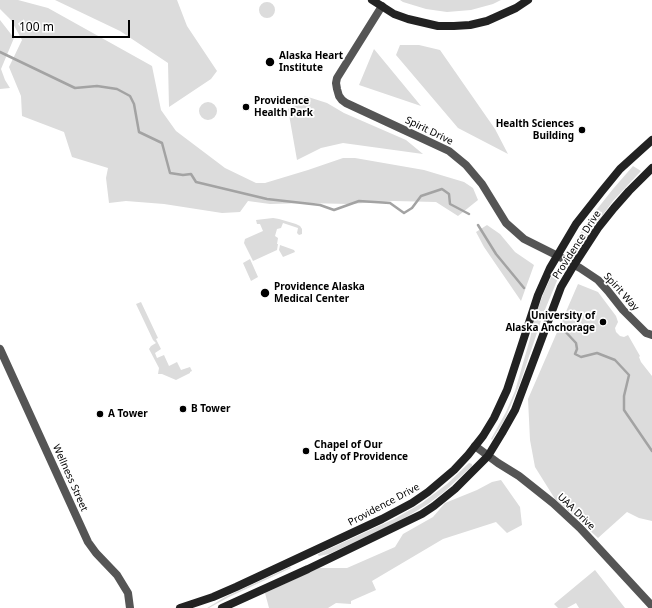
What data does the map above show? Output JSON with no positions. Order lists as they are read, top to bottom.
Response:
{
  "streets": {
    "main road": ["Providence Drive"],
    "street": [
      "Spirit Drive",
      "Spirit Way",
      "Wellness Street",
      "UAA Drive"
    ]
  },
  "crossings": [
    ["Spirit Drive", "Providence Drive"],
    ["Spirit Drive", "Spirit Way"],
    ["Providence Drive", "Spirit Way"],
    ["Providence Drive", "UAA Drive"]
  ],
  "places": [
    "Alaska Heart Institute",
    "Providence Health Park",
    "Health Sciences Building",
    "Providence Alaska Medical Center",
    "University of Alaska Anchorage",
    "B Tower",
    "A Tower",
    "Chapel of Our Lady of Providence"
  ],
  "scale_bar": "100 m"
}
